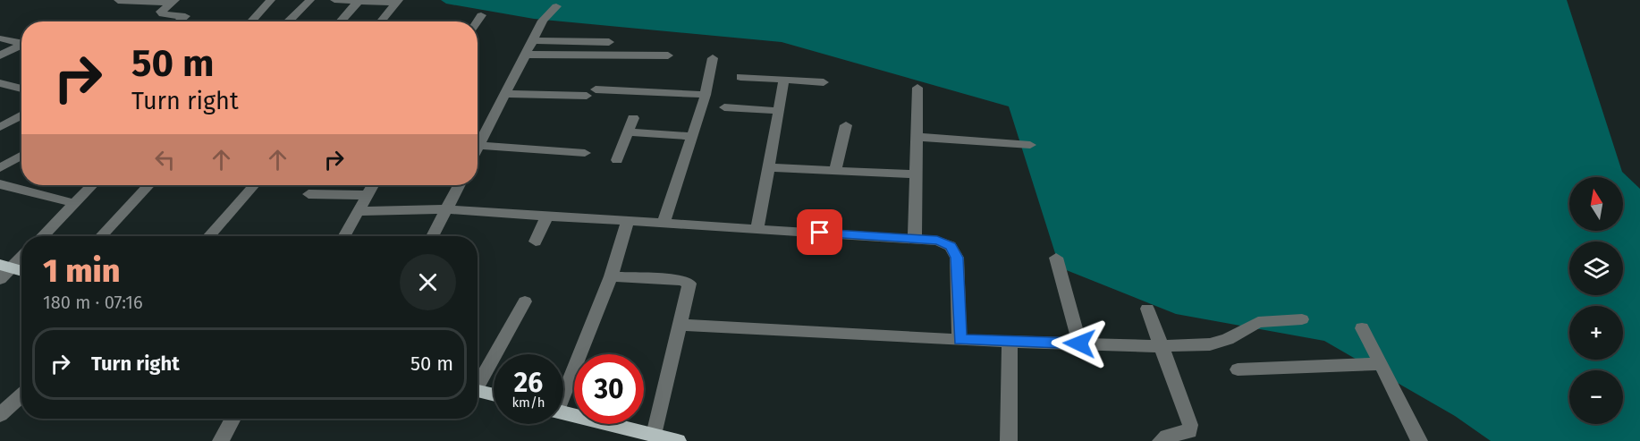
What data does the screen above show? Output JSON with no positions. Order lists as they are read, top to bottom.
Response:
{
  "north": "top",
  "page": {
    "turn": ["50 m", "Turn right"],
    "map_buttons": ["+", "−"],
    "heading": ["1 min", "180 m · 07:16"],
    "list": [
      {
        "name": "Turn right",
        "value": "50 m"
      }
    ],
    "speed": "26 km/h",
    "limit": "30"
  }
}
